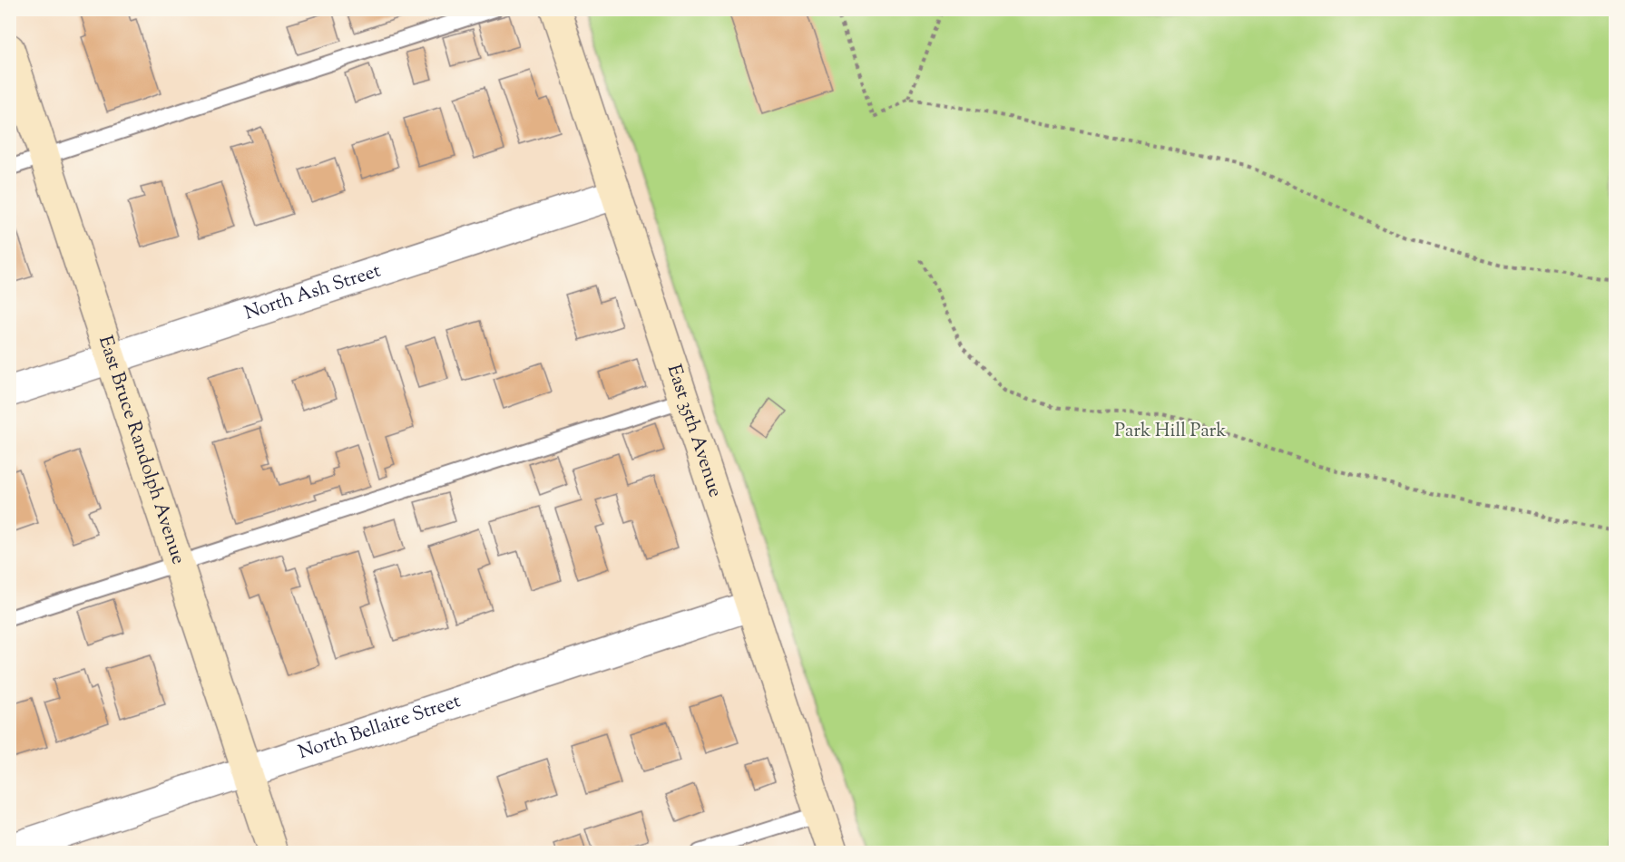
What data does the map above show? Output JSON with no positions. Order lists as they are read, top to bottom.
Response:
{
  "streets": {
    "street": [
      "North Ash Street",
      "East 35th Avenue",
      "East Bruce Randolph Avenue",
      "North Bellaire Street"
    ]
  },
  "crossings": [
    ["North Ash Street", "East 35th Avenue"],
    ["North Ash Street", "East Bruce Randolph Avenue"],
    ["East 35th Avenue", "North Bellaire Street"],
    ["East Bruce Randolph Avenue", "North Bellaire Street"]
  ],
  "parks": ["Park Hill Park"]
}
